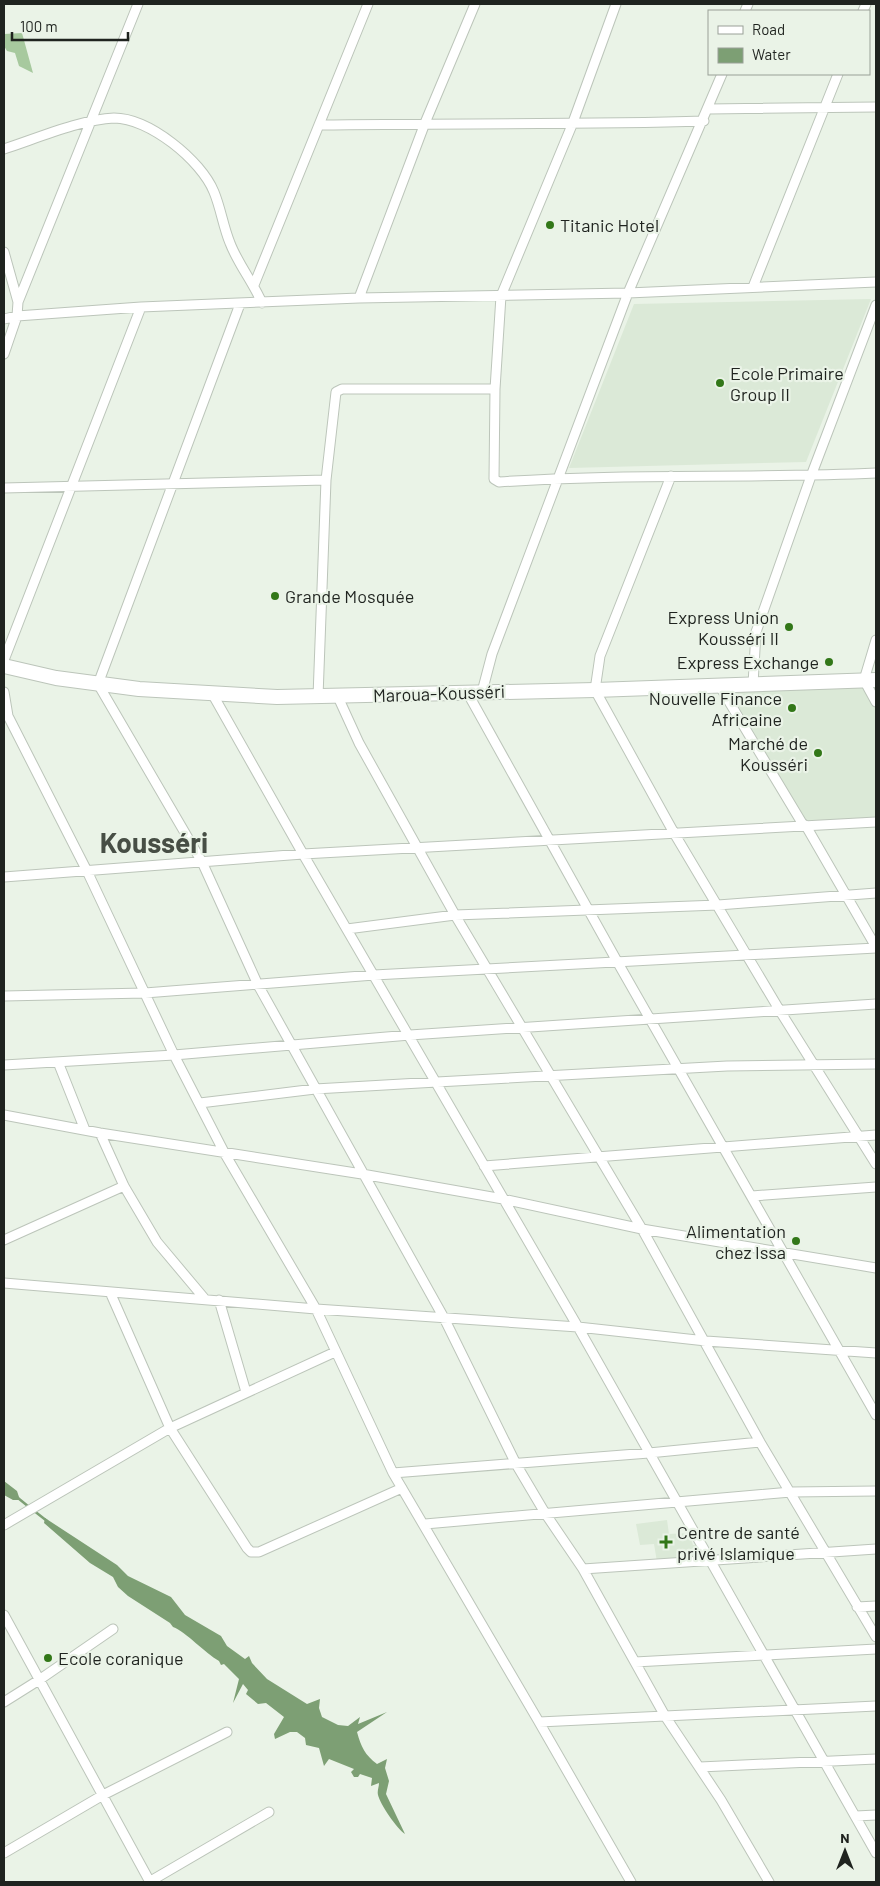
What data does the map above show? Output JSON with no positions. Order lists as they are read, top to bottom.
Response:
{
  "streets": {
    "highway": ["Maroua-Kousséri"]
  },
  "districts": ["Kousséri"],
  "places": {
    "other": [
      "Titanic Hotel",
      "Ecole Primaire Group II",
      "Grande Mosquée",
      "Express Union Kousséri II",
      "Express Exchange",
      "Nouvelle Finance Africaine",
      "Marché de Kousséri",
      "Alimentation chez Issa",
      "Ecole coranique"
    ],
    "health": ["Centre de santé privé Islamique"]
  },
  "legend": ["Road", "Water"],
  "scale_bar": "100 m",
  "north": "top"
}
